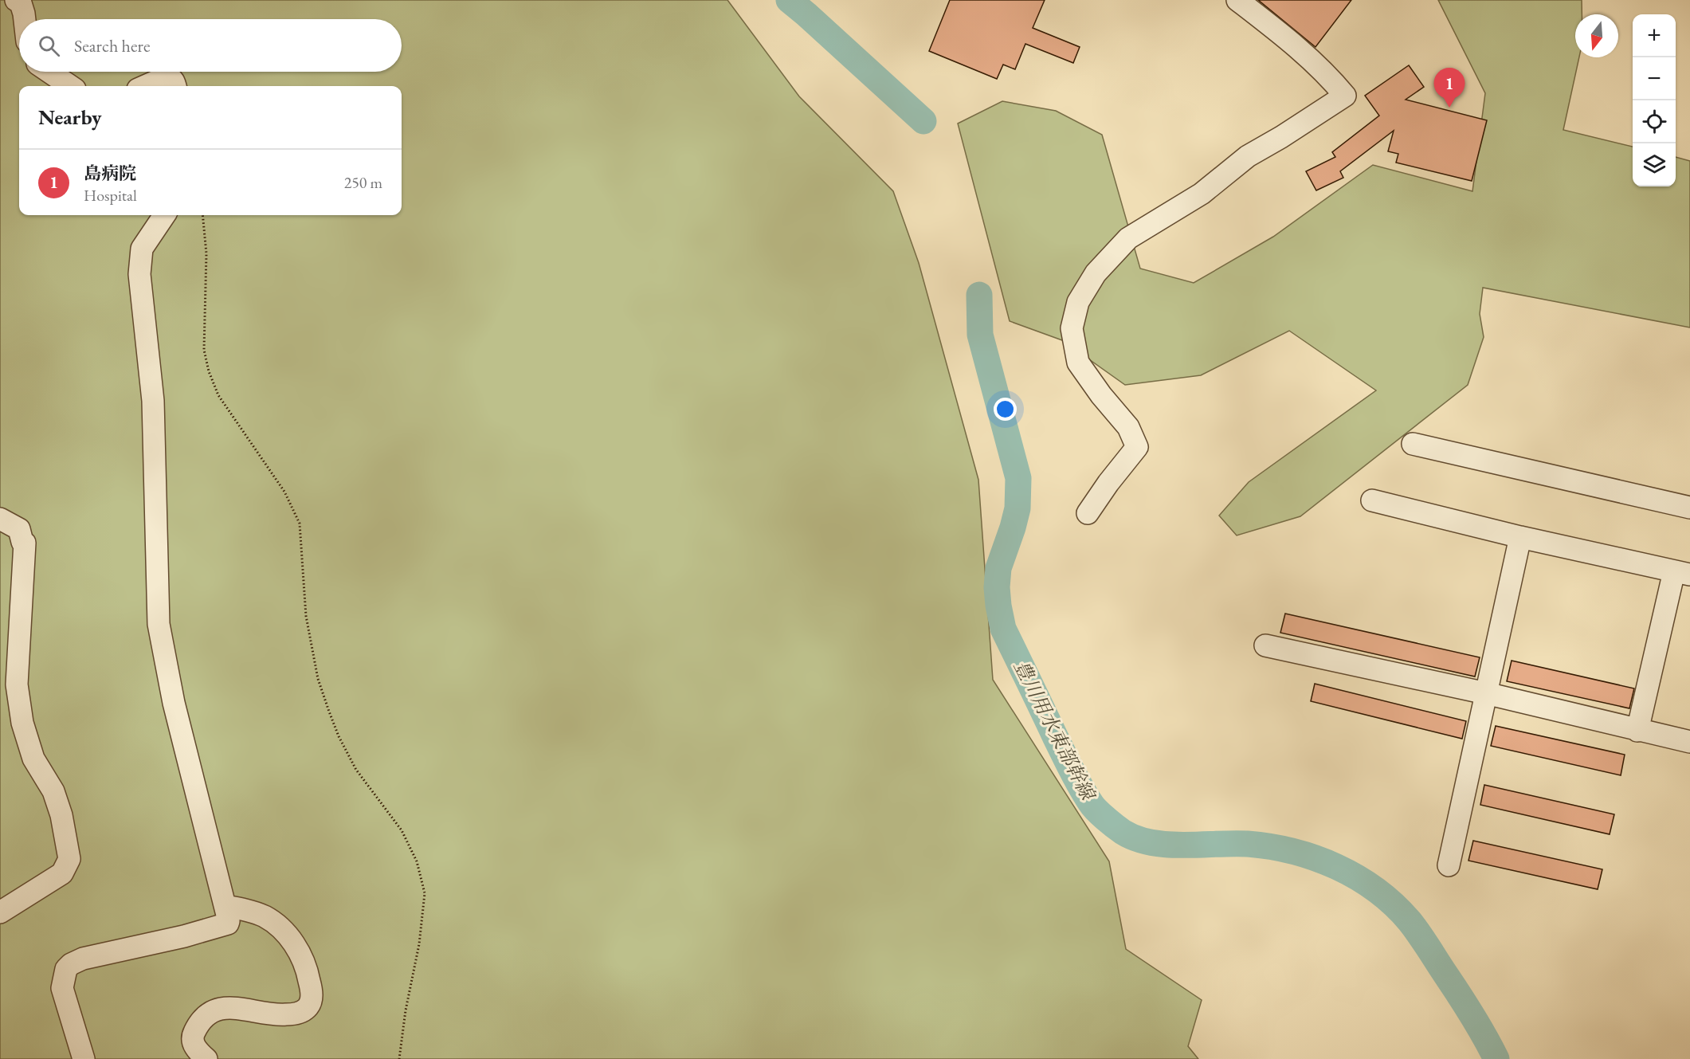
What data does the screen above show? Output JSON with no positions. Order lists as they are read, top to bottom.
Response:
{
  "water": ["豊川用水東部幹線"],
  "north": "bottom",
  "page": {
    "map_buttons": ["+", "−"],
    "search": "Search here",
    "pins": "1",
    "heading": "Nearby",
    "list": [
      {
        "mark": "1",
        "name": "島病院",
        "note": "Hospital",
        "value": "250 m"
      }
    ]
  }
}
